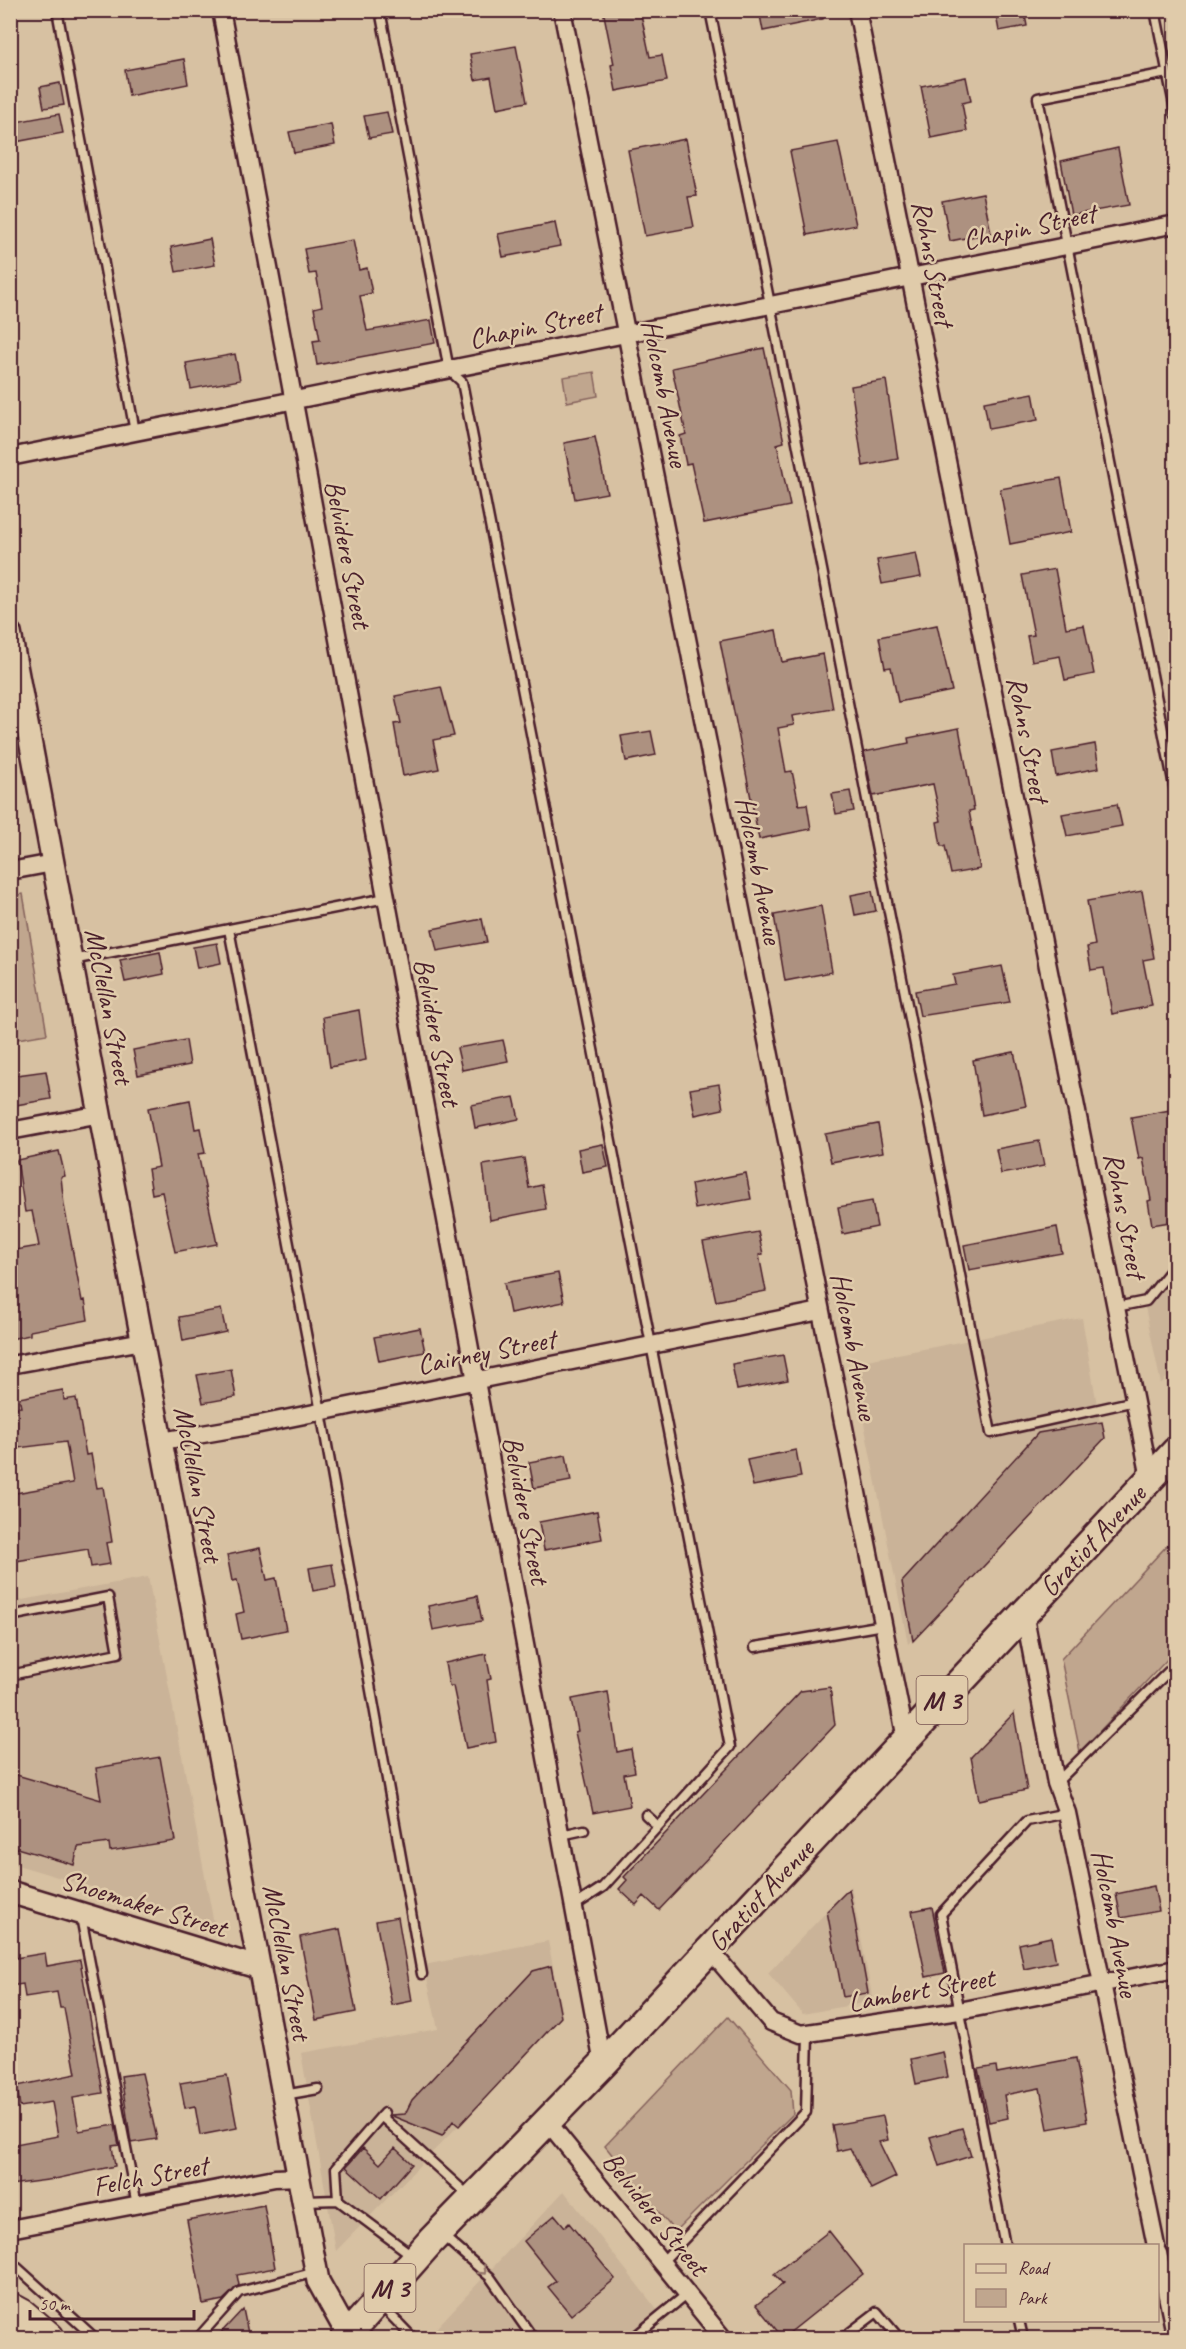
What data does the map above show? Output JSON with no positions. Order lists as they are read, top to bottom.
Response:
{
  "streets": {
    "main road": ["Gratiot Avenue", "M 3"],
    "street": [
      "Chapin Street",
      "Rohns Street",
      "Holcomb Avenue",
      "Belvidere Street",
      "McClellan Street",
      "Cairney Street",
      "Shoemaker Street",
      "Lambert Street",
      "Felch Street"
    ]
  },
  "crossings": [
    ["Chapin Street", "Rohns Street"],
    ["Chapin Street", "Holcomb Avenue"],
    ["Chapin Street", "Belvidere Street"],
    ["Rohns Street", "Gratiot Avenue"],
    ["Holcomb Avenue", "Cairney Street"],
    ["Holcomb Avenue", "Gratiot Avenue"],
    ["Holcomb Avenue", "Lambert Street"],
    ["Belvidere Street", "Cairney Street"],
    ["Belvidere Street", "Gratiot Avenue"],
    ["McClellan Street", "Cairney Street"],
    ["McClellan Street", "Gratiot Avenue"],
    ["McClellan Street", "Shoemaker Street"],
    ["McClellan Street", "Felch Street"],
    ["Gratiot Avenue", "Lambert Street"]
  ],
  "legend": ["Road", "Park"],
  "scale_bar": "50 m"
}
